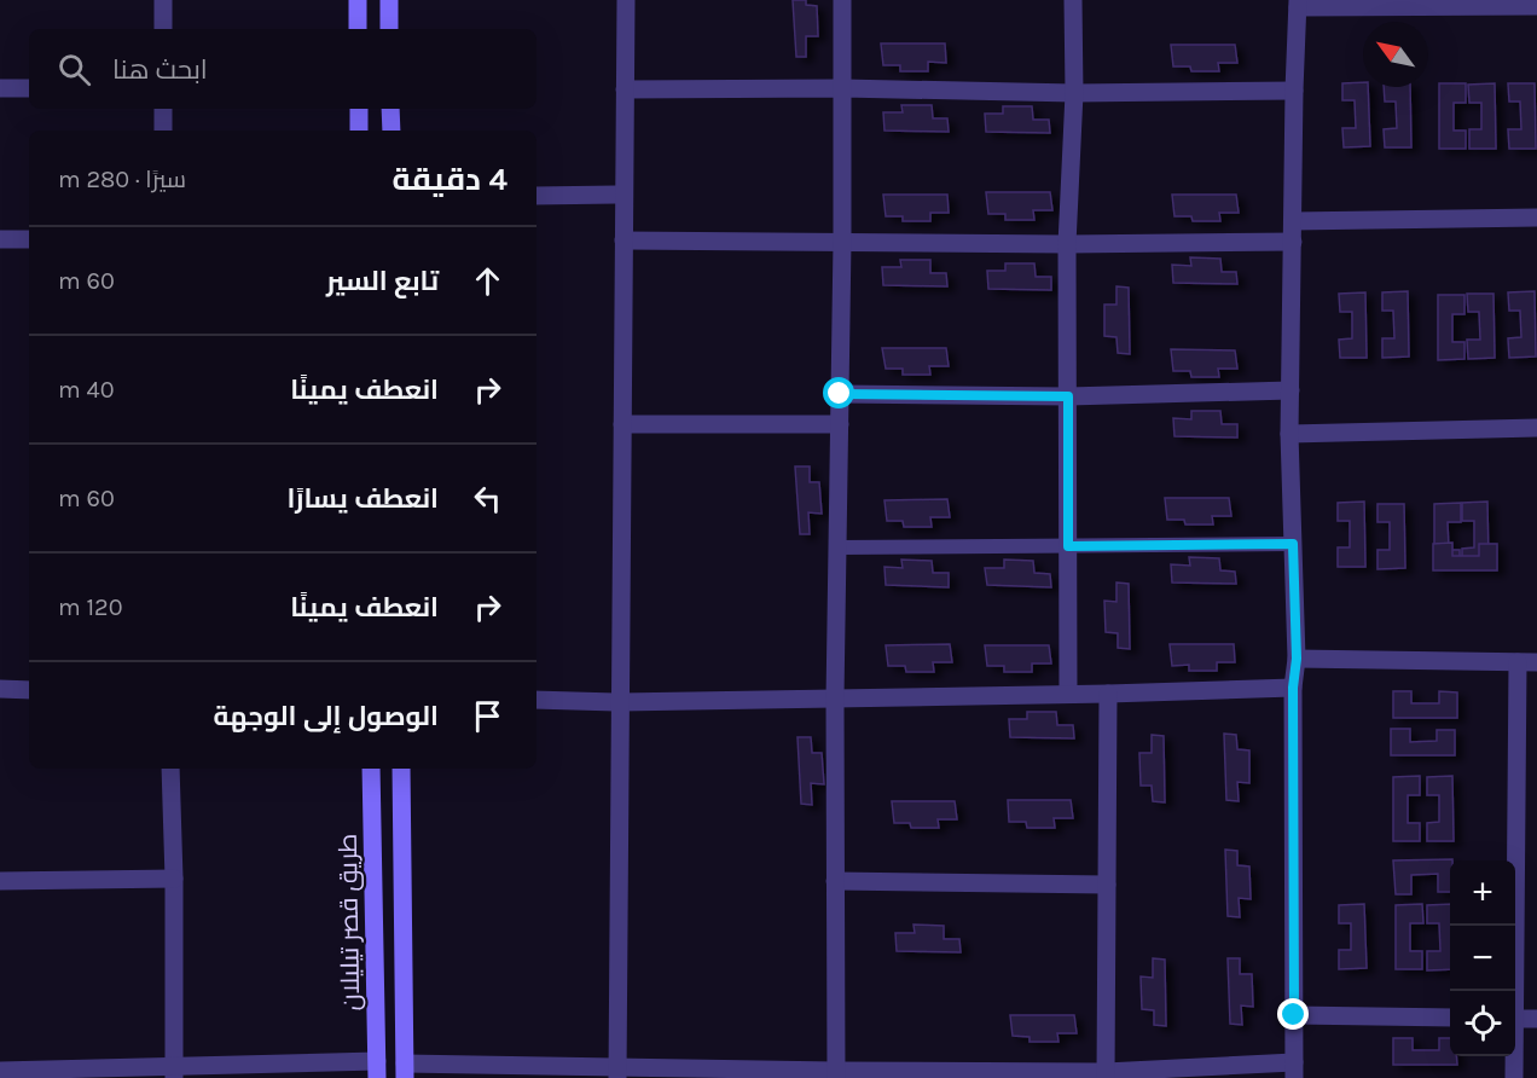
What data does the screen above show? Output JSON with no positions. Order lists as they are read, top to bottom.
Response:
{
  "streets": {
    "main road": ["طريق قصر تيليلان"]
  },
  "north": "top left",
  "page": {
    "search": "ابحث هنا",
    "heading": ["4 دقيقة", "سيرًا · 280 m"],
    "list": [
      ["تابع السير", "60 m"],
      ["انعطف يمينًا", "40 m"],
      ["انعطف يسارًا", "60 m"],
      ["انعطف يمينًا", "120 m"],
      "الوصول إلى الوجهة"
    ],
    "map_buttons": ["+", "−"]
  }
}
